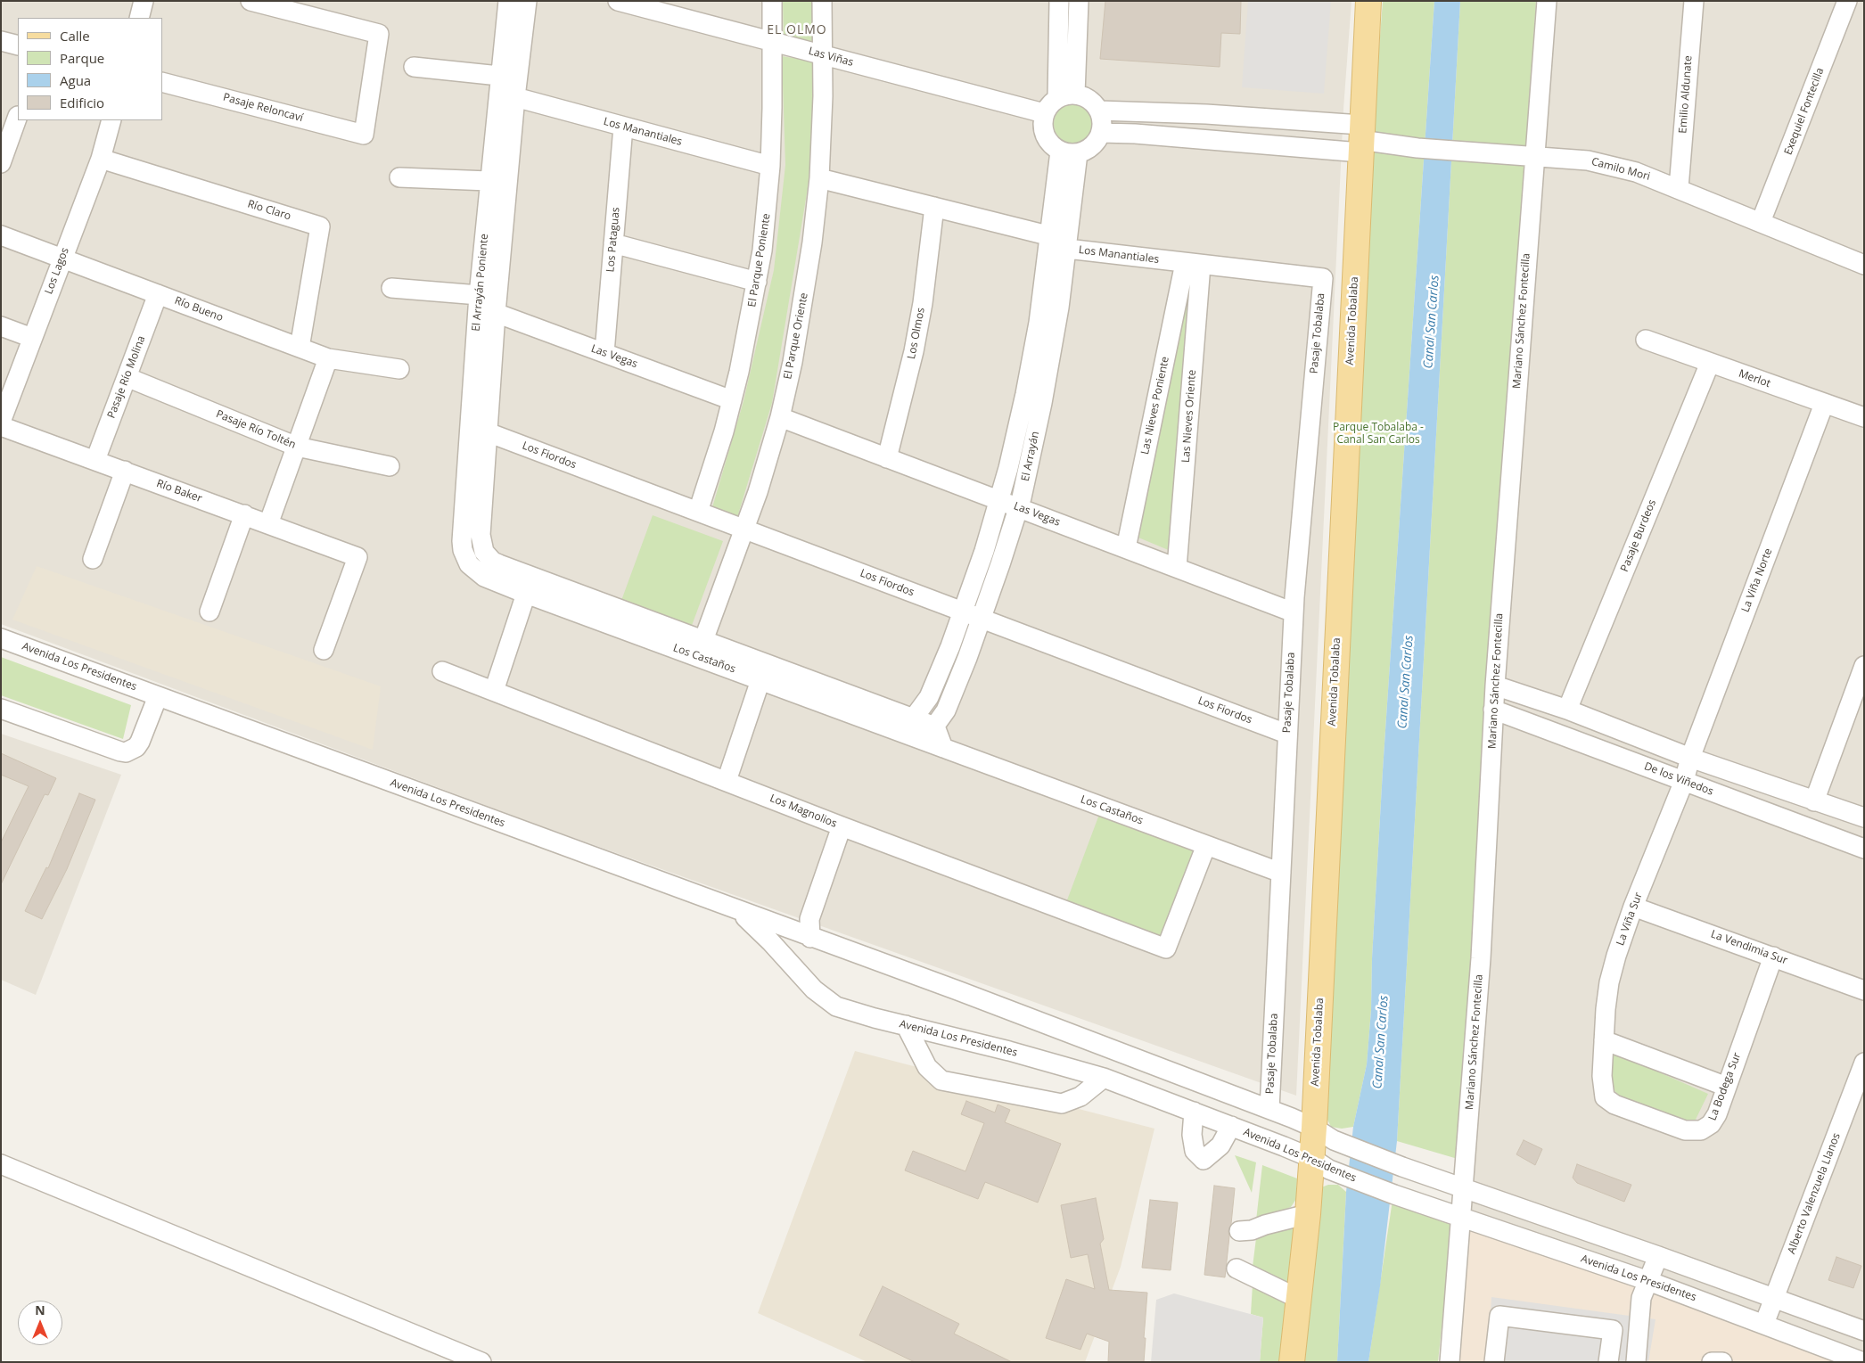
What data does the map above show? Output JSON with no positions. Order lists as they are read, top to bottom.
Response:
{
  "streets": {
    "main road": ["Avenida Tobalaba"],
    "street": [
      "Las Viñas",
      "Emilio Aldunate",
      "Pasaje Reloncaví",
      "Exequiel Fontecilla",
      "Los Manantiales",
      "Camilo Mori",
      "Río Claro",
      "Los Pataguas",
      "El Parque Poniente",
      "Los Lagos",
      "El Arrayán Poniente",
      "Río Bueno",
      "Mariano Sánchez Fontecilla",
      "Los Olmos",
      "Pasaje Tobalaba",
      "El Parque Oriente",
      "Las Vegas",
      "Pasaje Río Molina",
      "Merlot",
      "Las Nieves Poniente",
      "Las Nieves Oriente",
      "Pasaje Río Toltén",
      "Los Fiordos",
      "El Arrayán",
      "Río Baker",
      "Pasaje Burdeos",
      "La Viña Norte",
      "Los Castaños",
      "Avenida Los Presidentes",
      "De los Viñedos",
      "Los Magnolios",
      "La Viña Sur",
      "La Vendimia Sur",
      "La Bodega Sur",
      "Alberto Valenzuela Llanos"
    ]
  },
  "crossings": [
    ["Las Viñas", "El Parque Poniente"],
    ["Las Viñas", "El Parque Oriente"],
    ["Las Viñas", "El Arrayán"],
    ["Emilio Aldunate", "Camilo Mori"],
    ["Exequiel Fontecilla", "Camilo Mori"],
    ["Los Manantiales", "Los Pataguas"],
    ["Los Manantiales", "El Parque Poniente"],
    ["Los Manantiales", "El Arrayán Poniente"],
    ["Los Manantiales", "Los Olmos"],
    ["Los Manantiales", "Pasaje Tobalaba"],
    ["Los Manantiales", "El Parque Oriente"],
    ["Los Manantiales", "Las Nieves Poniente"],
    ["Los Manantiales", "Las Nieves Oriente"],
    ["Los Manantiales", "El Arrayán"],
    ["Camilo Mori", "Avenida Tobalaba"],
    ["Camilo Mori", "Mariano Sánchez Fontecilla"],
    ["Río Claro", "Los Lagos"],
    ["Río Claro", "Río Bueno"],
    ["Los Pataguas", "Las Vegas"],
    ["El Parque Poniente", "Las Vegas"],
    ["El Parque Poniente", "Los Fiordos"],
    ["Los Lagos", "Río Bueno"],
    ["El Arrayán Poniente", "Las Vegas"],
    ["El Arrayán Poniente", "Los Fiordos"],
    ["El Arrayán Poniente", "Los Castaños"],
    ["Río Bueno", "Pasaje Río Molina"],
    ["Avenida Tobalaba", "Avenida Los Presidentes"],
    ["Mariano Sánchez Fontecilla", "Avenida Los Presidentes"],
    ["Mariano Sánchez Fontecilla", "De los Viñedos"],
    ["Los Olmos", "Las Vegas"],
    ["Pasaje Tobalaba", "Las Vegas"],
    ["Pasaje Tobalaba", "Los Fiordos"],
    ["Pasaje Tobalaba", "Los Castaños"],
    ["Pasaje Tobalaba", "Avenida Los Presidentes"],
    ["El Parque Oriente", "Las Vegas"],
    ["El Parque Oriente", "Los Fiordos"],
    ["El Parque Oriente", "Los Castaños"],
    ["Las Vegas", "Las Nieves Poniente"],
    ["Las Vegas", "Las Nieves Oriente"],
    ["Las Vegas", "El Arrayán"],
    ["Pasaje Río Molina", "Pasaje Río Toltén"],
    ["Pasaje Río Molina", "Río Baker"],
    ["Merlot", "Pasaje Burdeos"],
    ["Merlot", "La Viña Norte"],
    ["Las Nieves Poniente", "Las Nieves Oriente"],
    ["Los Fiordos", "El Arrayán"],
    ["El Arrayán", "Los Castaños"],
    ["La Viña Norte", "La Viña Sur"],
    ["Los Castaños", "Los Magnolios"],
    ["Avenida Los Presidentes", "Alberto Valenzuela Llanos"],
    ["De los Viñedos", "La Viña Sur"],
    ["La Viña Sur", "La Vendimia Sur"],
    ["La Viña Sur", "La Bodega Sur"],
    ["La Vendimia Sur", "La Bodega Sur"]
  ],
  "districts": ["EL OLMO"],
  "water": ["Canal San Carlos"],
  "parks": ["Parque Tobalaba - Canal San Carlos"],
  "legend": [
    "Calle",
    "Parque",
    "Agua",
    "Edificio"
  ],
  "north": "top"
}
